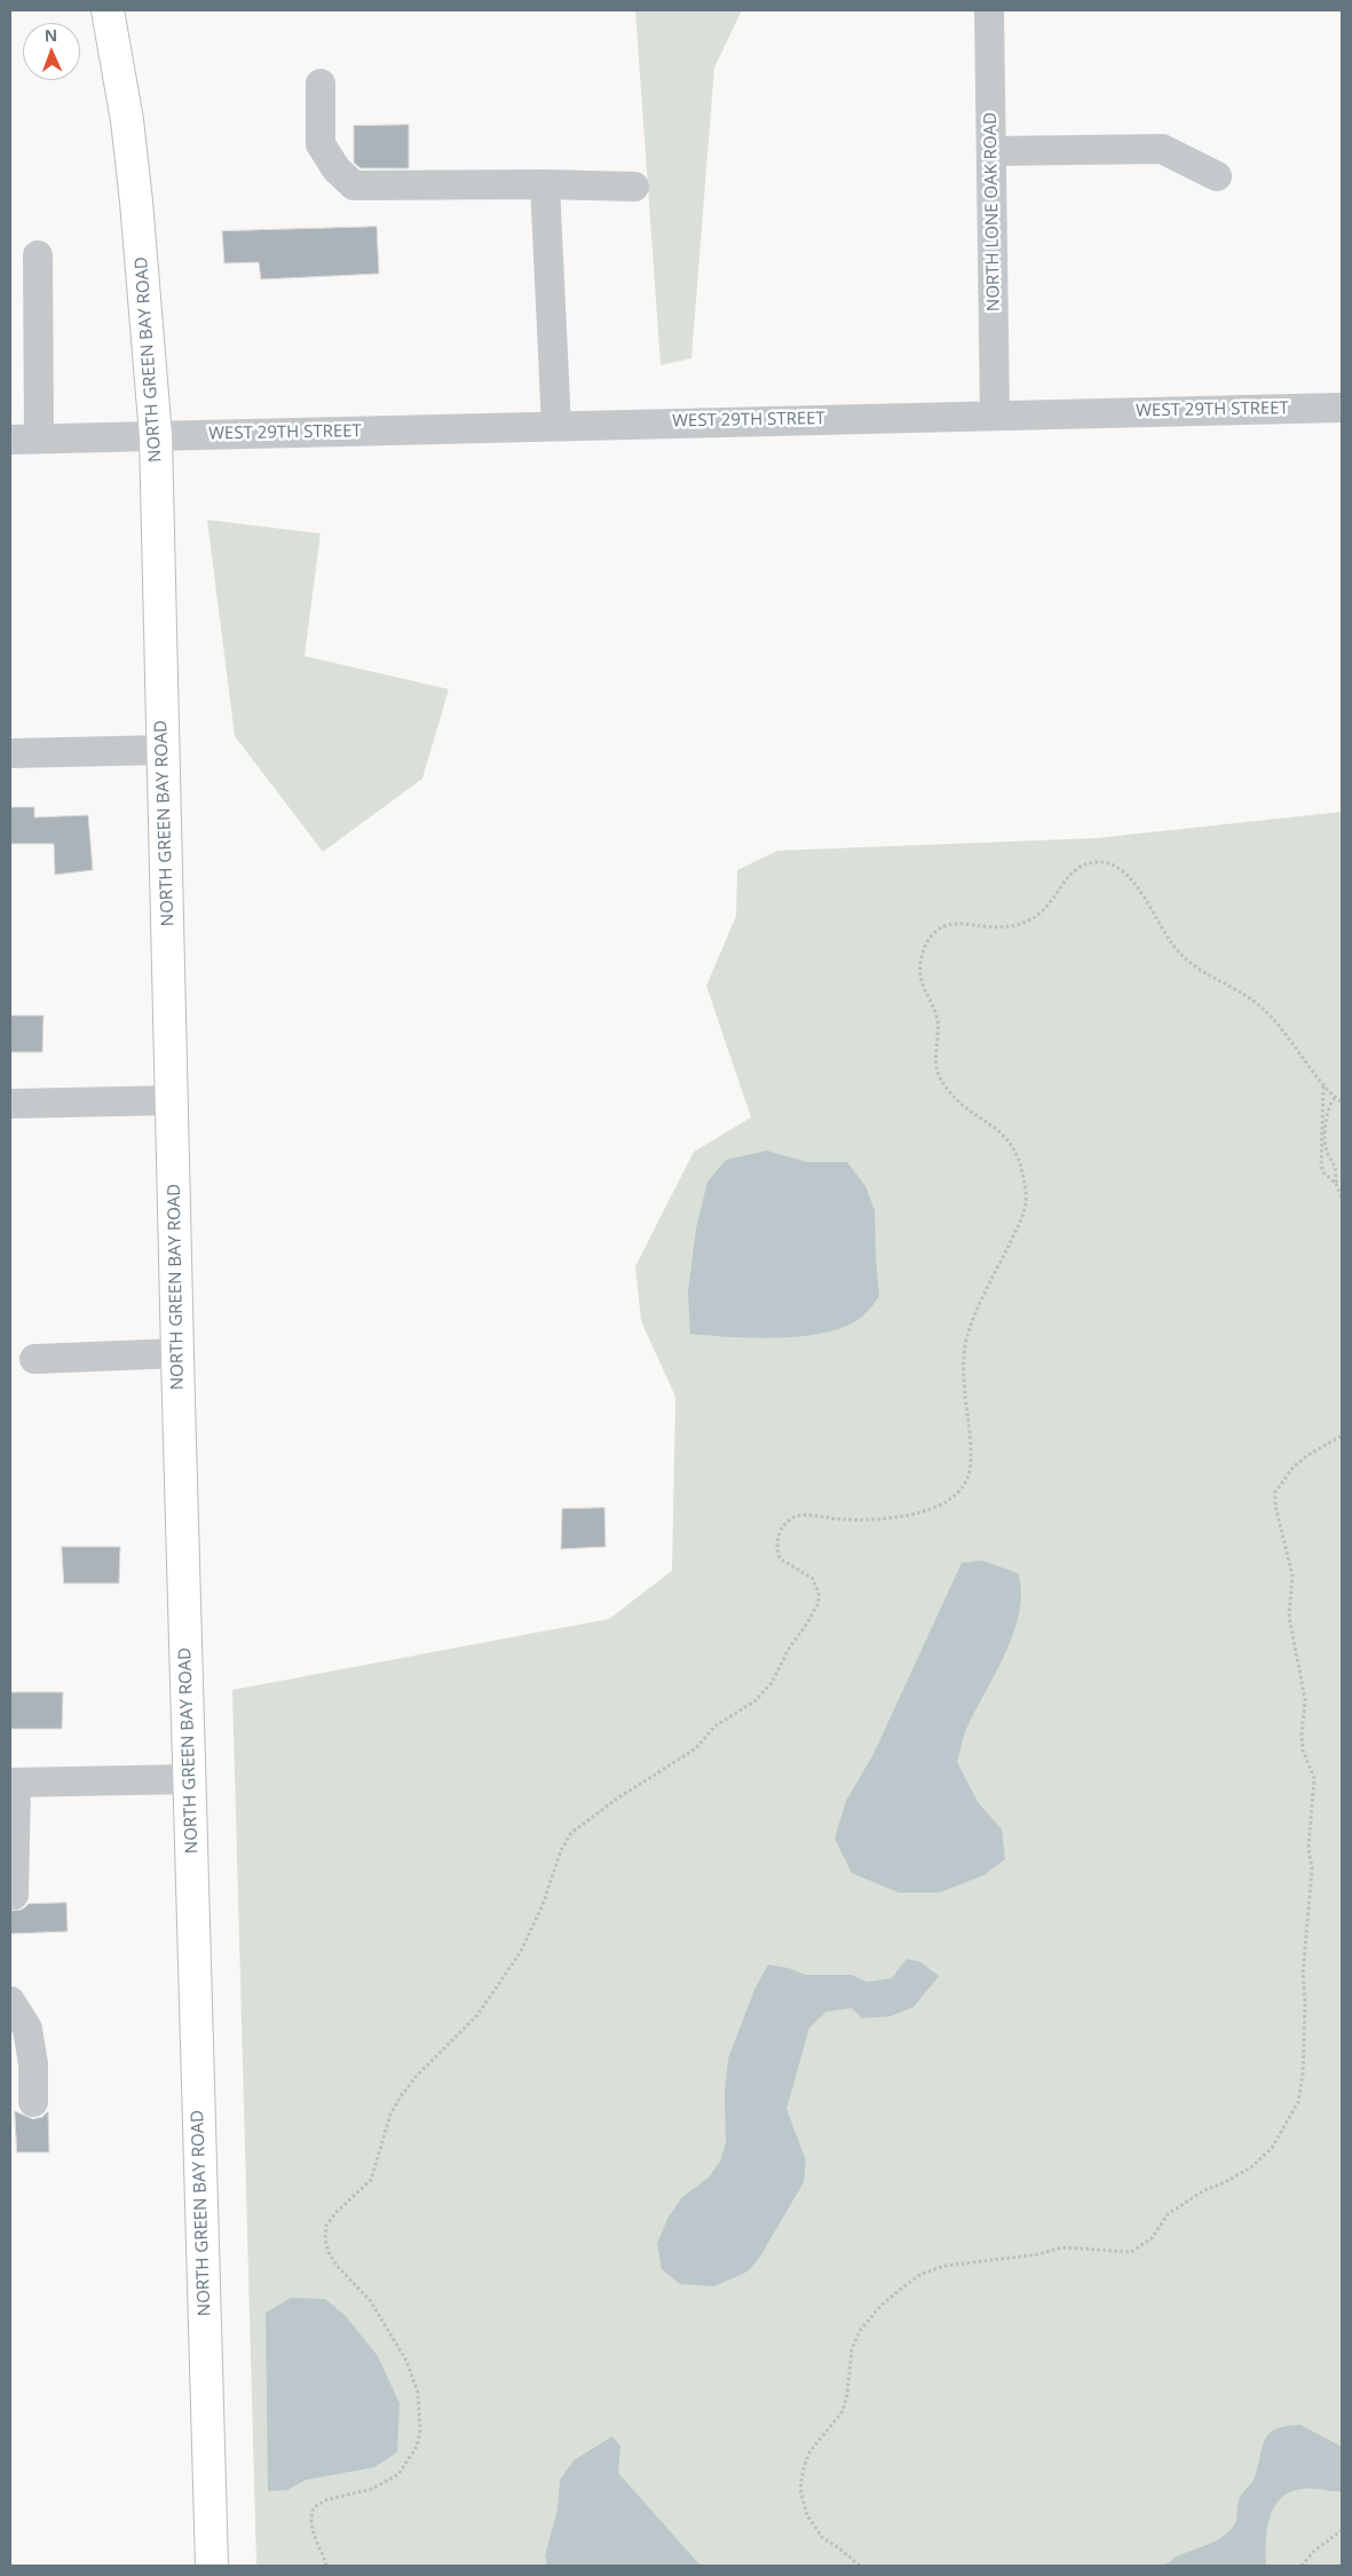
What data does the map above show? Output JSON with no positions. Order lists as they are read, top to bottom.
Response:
{
  "streets": {
    "main road": ["NORTH GREEN BAY ROAD"],
    "street": ["NORTH LONE OAK ROAD", "WEST 29TH STREET"]
  },
  "crossings": [
    ["NORTH LONE OAK ROAD", "WEST 29TH STREET"],
    ["NORTH GREEN BAY ROAD", "WEST 29TH STREET"]
  ],
  "north": "top"
}
